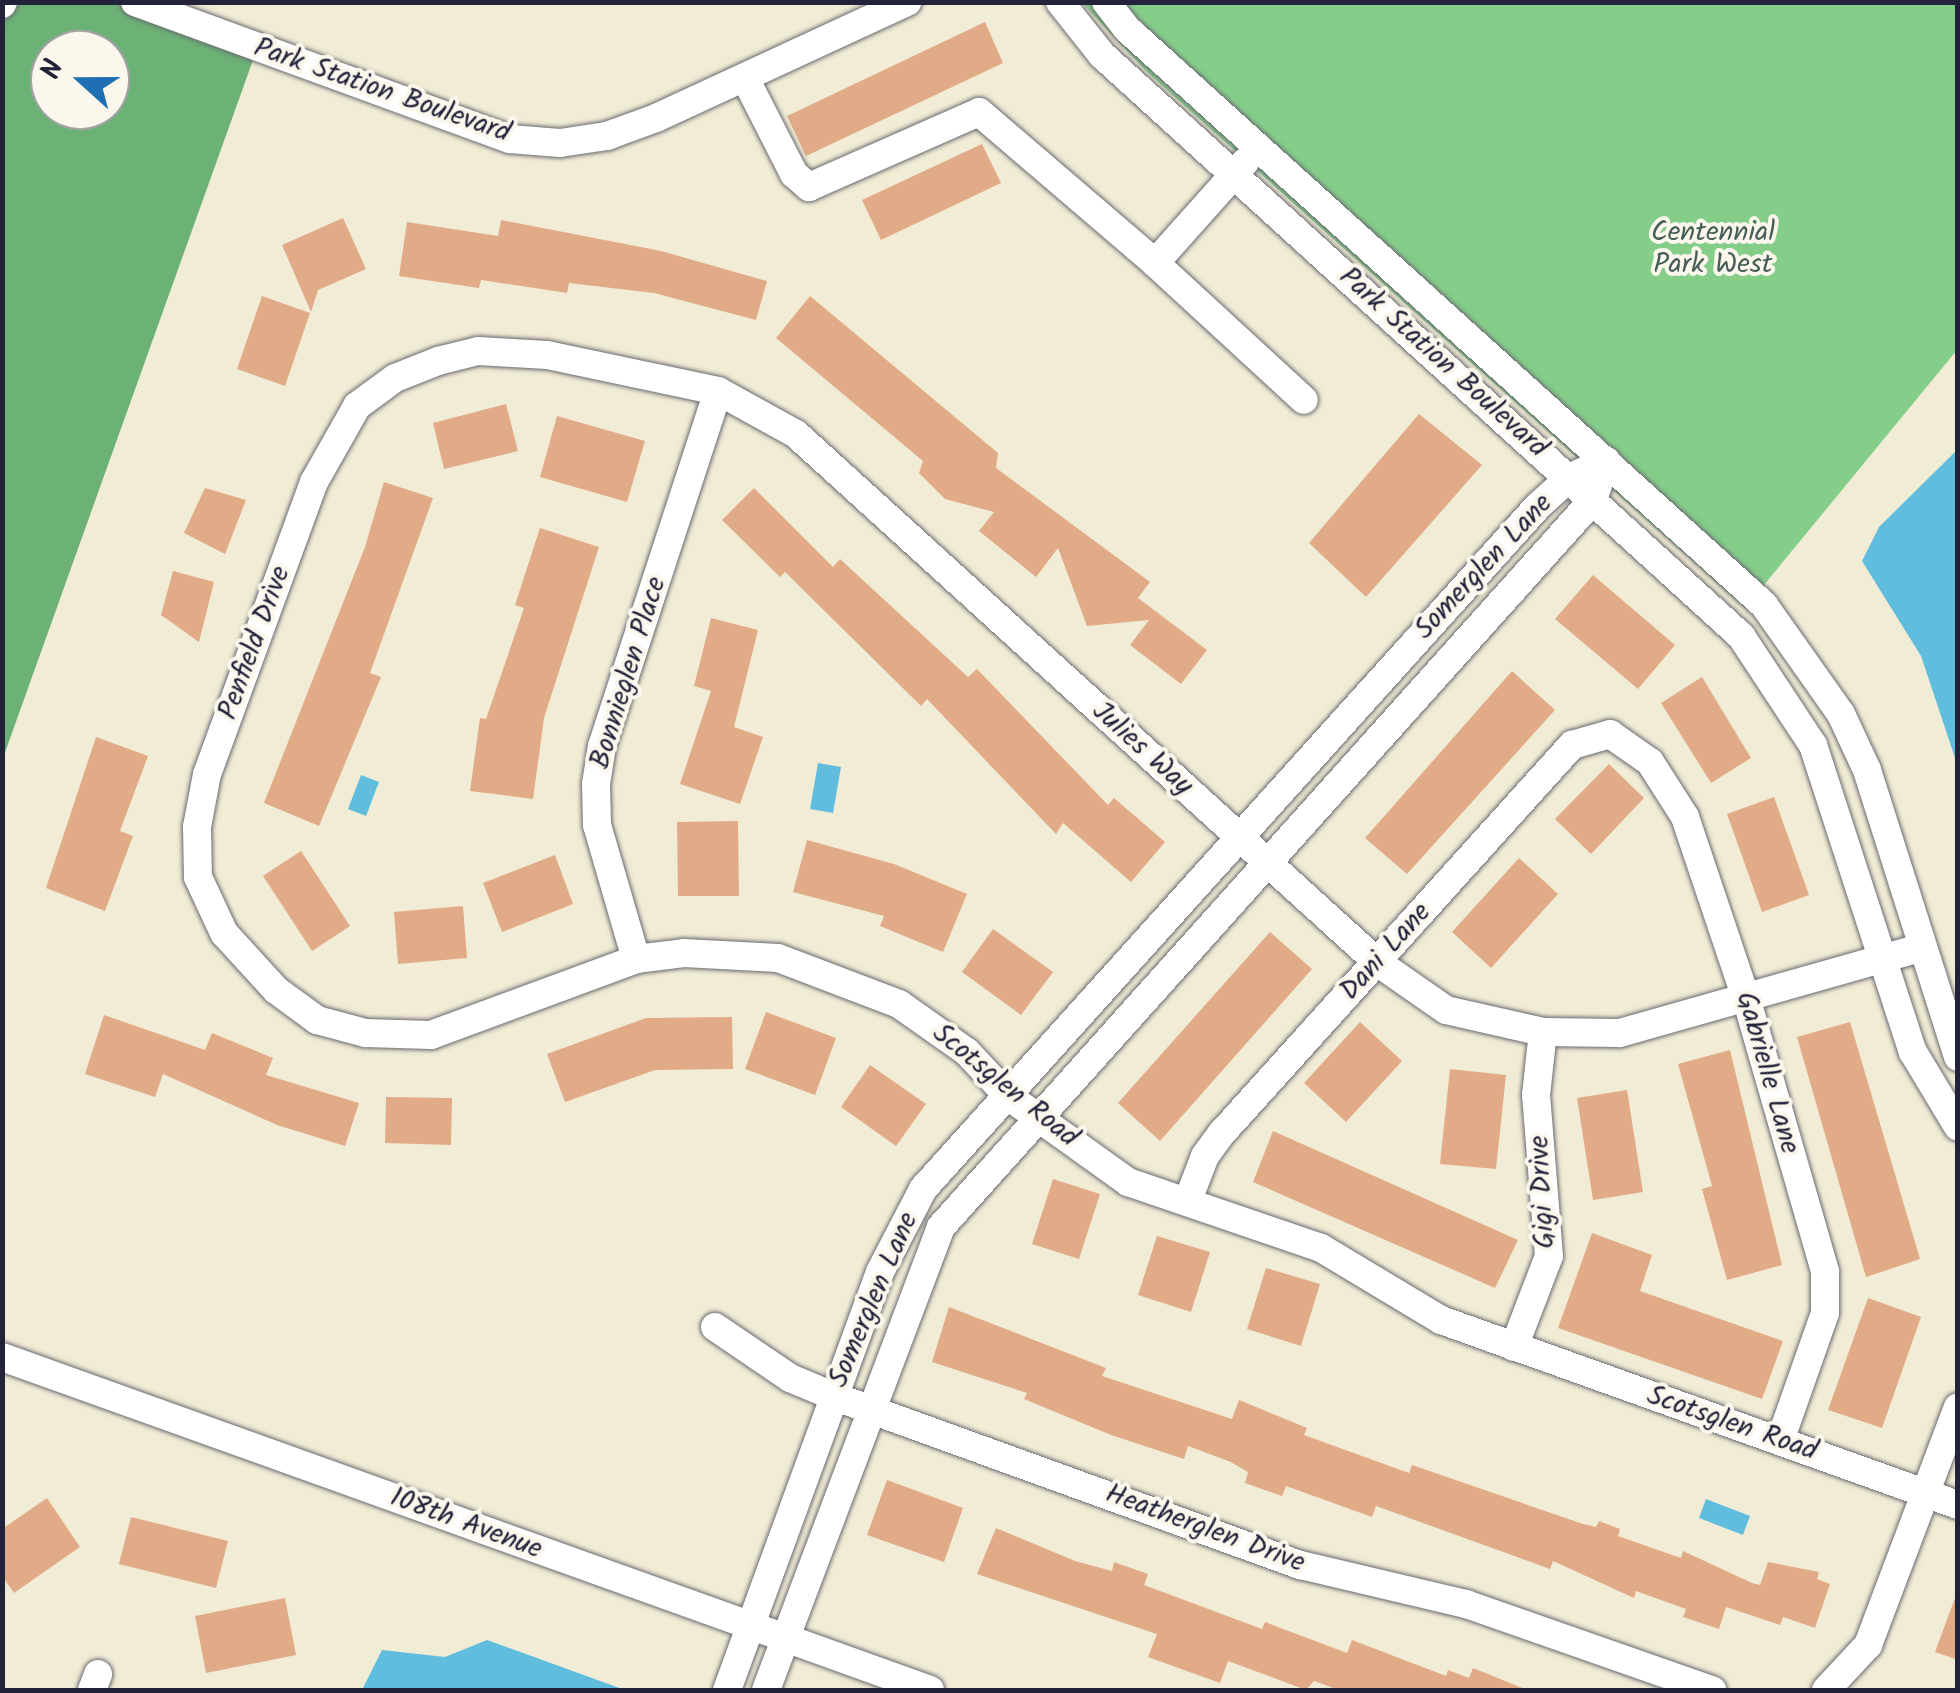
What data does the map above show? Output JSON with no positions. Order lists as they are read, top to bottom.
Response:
{
  "streets": {
    "street": [
      "Park Station Boulevard",
      "Somerglen Lane",
      "Penfield Drive",
      "Bonnieglen Place",
      "Julies Way",
      "Dani Lane",
      "Gabrielle Lane",
      "Scotsglen Road",
      "Gigi Drive",
      "108th Avenue",
      "Heatherglen Drive"
    ]
  },
  "crossings": [
    ["Park Station Boulevard", "Somerglen Lane"],
    ["Park Station Boulevard", "Julies Way"],
    ["Somerglen Lane", "Julies Way"],
    ["Somerglen Lane", "Scotsglen Road"],
    ["Somerglen Lane", "108th Avenue"],
    ["Somerglen Lane", "Heatherglen Drive"],
    ["Penfield Drive", "Julies Way"],
    ["Penfield Drive", "Scotsglen Road"],
    ["Bonnieglen Place", "Julies Way"],
    ["Bonnieglen Place", "Scotsglen Road"],
    ["Julies Way", "Dani Lane"],
    ["Julies Way", "Gabrielle Lane"],
    ["Julies Way", "Gigi Drive"],
    ["Dani Lane", "Gabrielle Lane"],
    ["Dani Lane", "Scotsglen Road"],
    ["Gabrielle Lane", "Scotsglen Road"],
    ["Scotsglen Road", "Gigi Drive"]
  ],
  "parks": ["Centennial Park West"],
  "north": "left"
}
